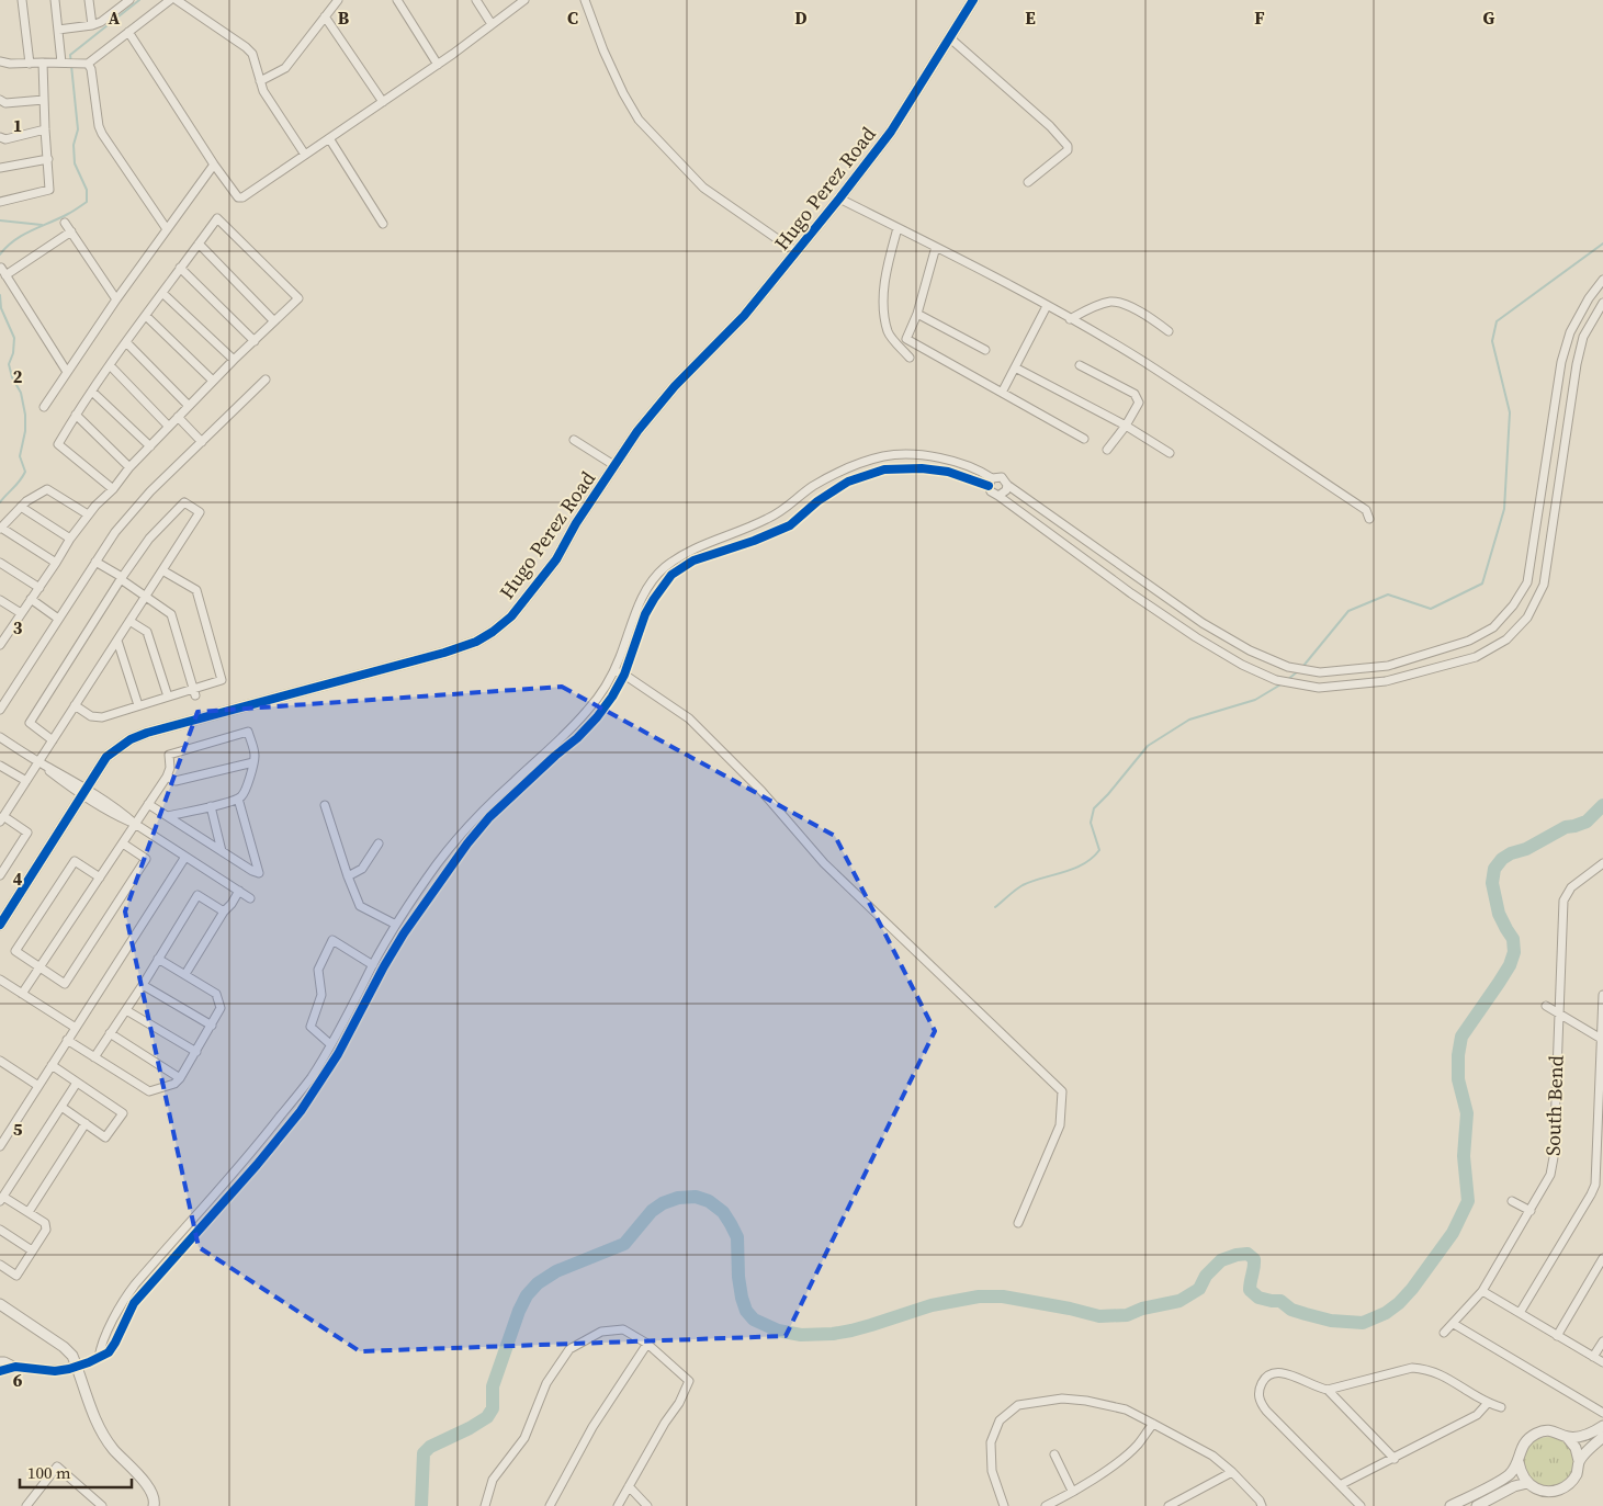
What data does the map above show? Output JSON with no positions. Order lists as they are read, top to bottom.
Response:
{
  "streets": {
    "street": ["Hugo Perez Road", "South Bend"]
  },
  "scale_bar": "100 m",
  "grid": {
    "columns": [
      "A",
      "B",
      "C",
      "D",
      "E",
      "F",
      "G"
    ],
    "rows": [
      "1",
      "2",
      "3",
      "4",
      "5",
      "6"
    ]
  }
}
